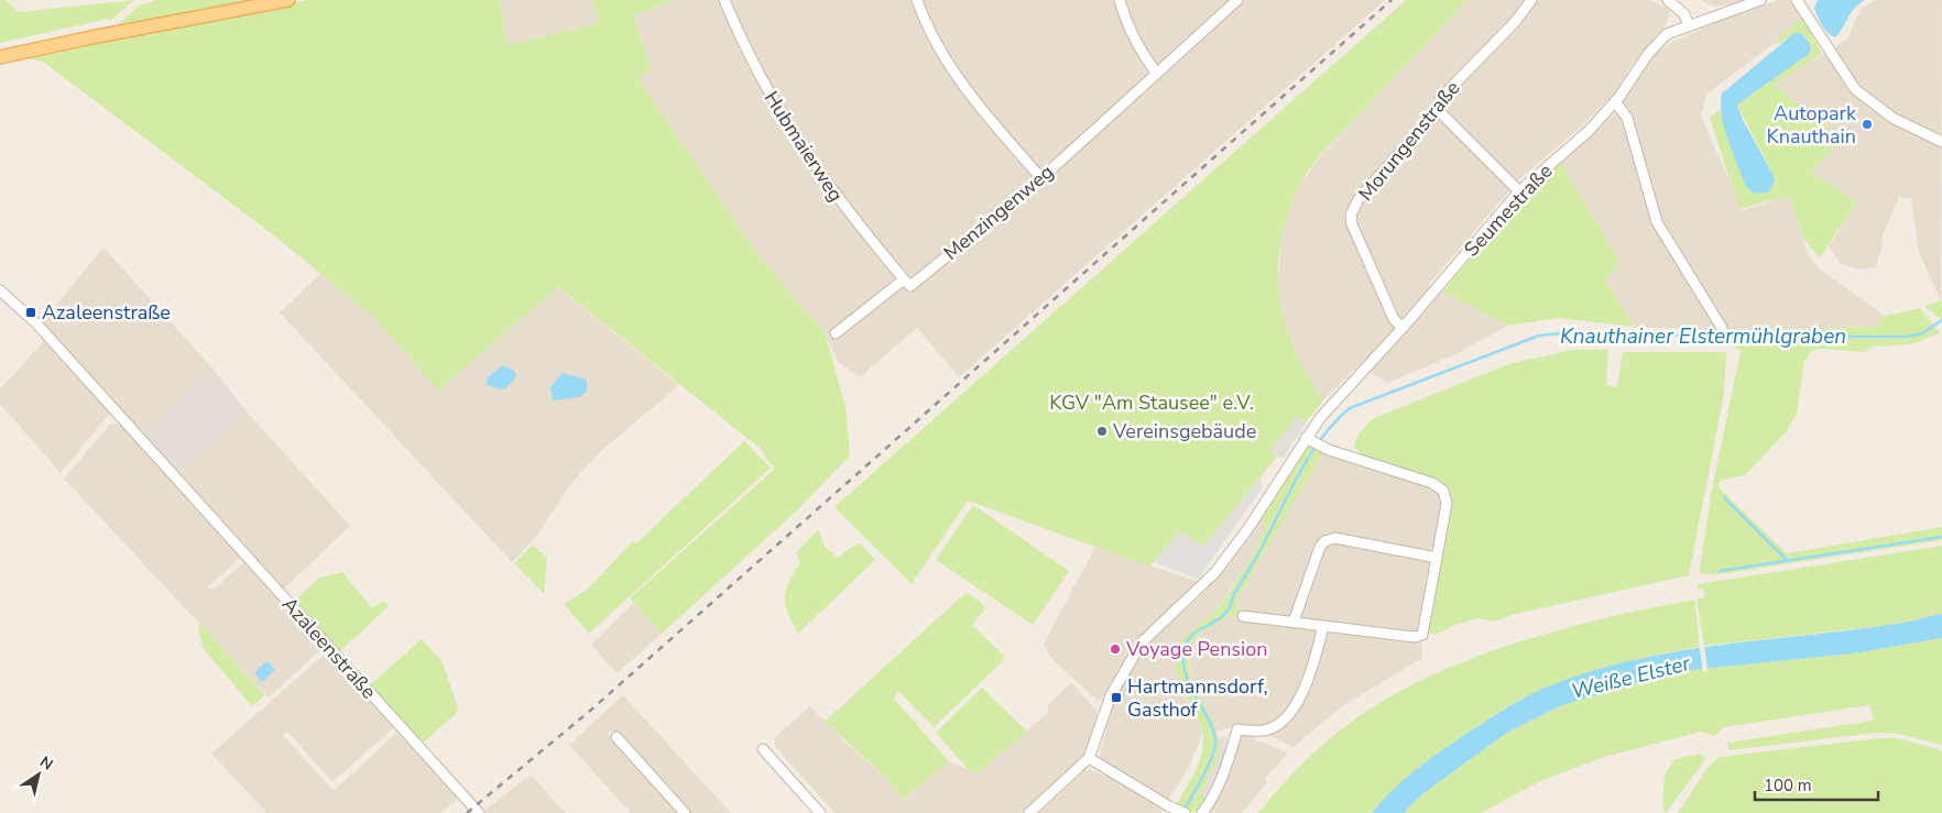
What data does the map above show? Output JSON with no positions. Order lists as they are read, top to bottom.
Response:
{
  "streets": {
    "street": [
      "Morungenstraße",
      "Hubmaierweg",
      "Seumestraße",
      "Menzingenweg",
      "Azaleenstraße"
    ]
  },
  "crossings": [
    ["Morungenstraße", "Seumestraße"],
    ["Hubmaierweg", "Menzingenweg"]
  ],
  "water": ["Knauthainer Elstermühlgraben", "Weiße Elster"],
  "parks": ["KGV \"Am Stausee\" e.V."],
  "places": {
    "other": ["Autopark Knauthain", "Vereinsgebäude", "Voyage Pension"],
    "transit": ["Azaleenstraße", "Hartmannsdorf, Gasthof"]
  },
  "scale_bar": "100 m",
  "north": "top right"
}
